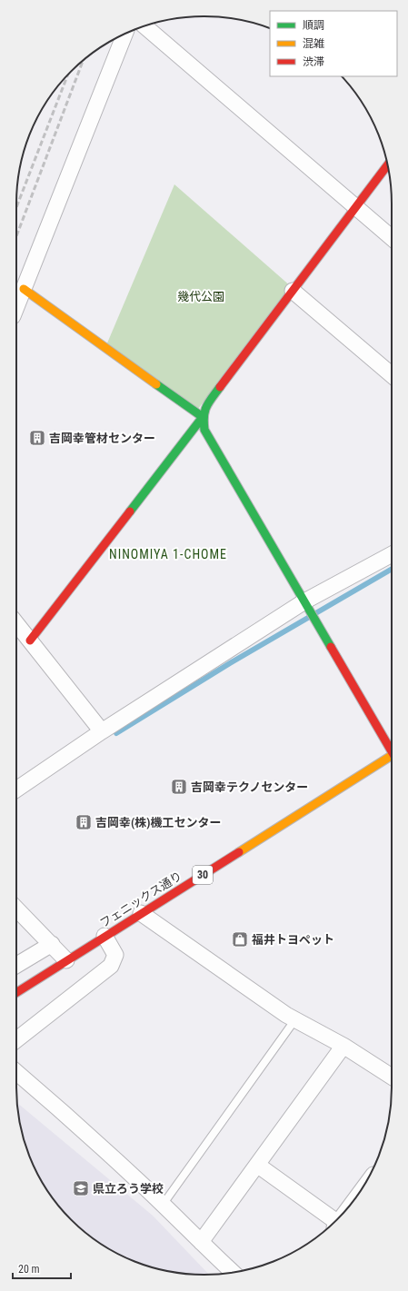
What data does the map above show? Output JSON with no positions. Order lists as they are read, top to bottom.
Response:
{
  "streets": {
    "street": ["30", "フェニックス通り"]
  },
  "districts": ["NINOMIYA 1-CHOME"],
  "parks": ["幾代公園"],
  "places": {
    "building": ["吉岡幸管材センター", "吉岡幸テクノセンター", "吉岡幸(株)機工センター"],
    "shop": ["福井トヨペット"],
    "school or university": ["県立ろう学校"]
  },
  "legend": ["順調", "混雑", "渋滞"],
  "scale_bar": "20 m"
}
